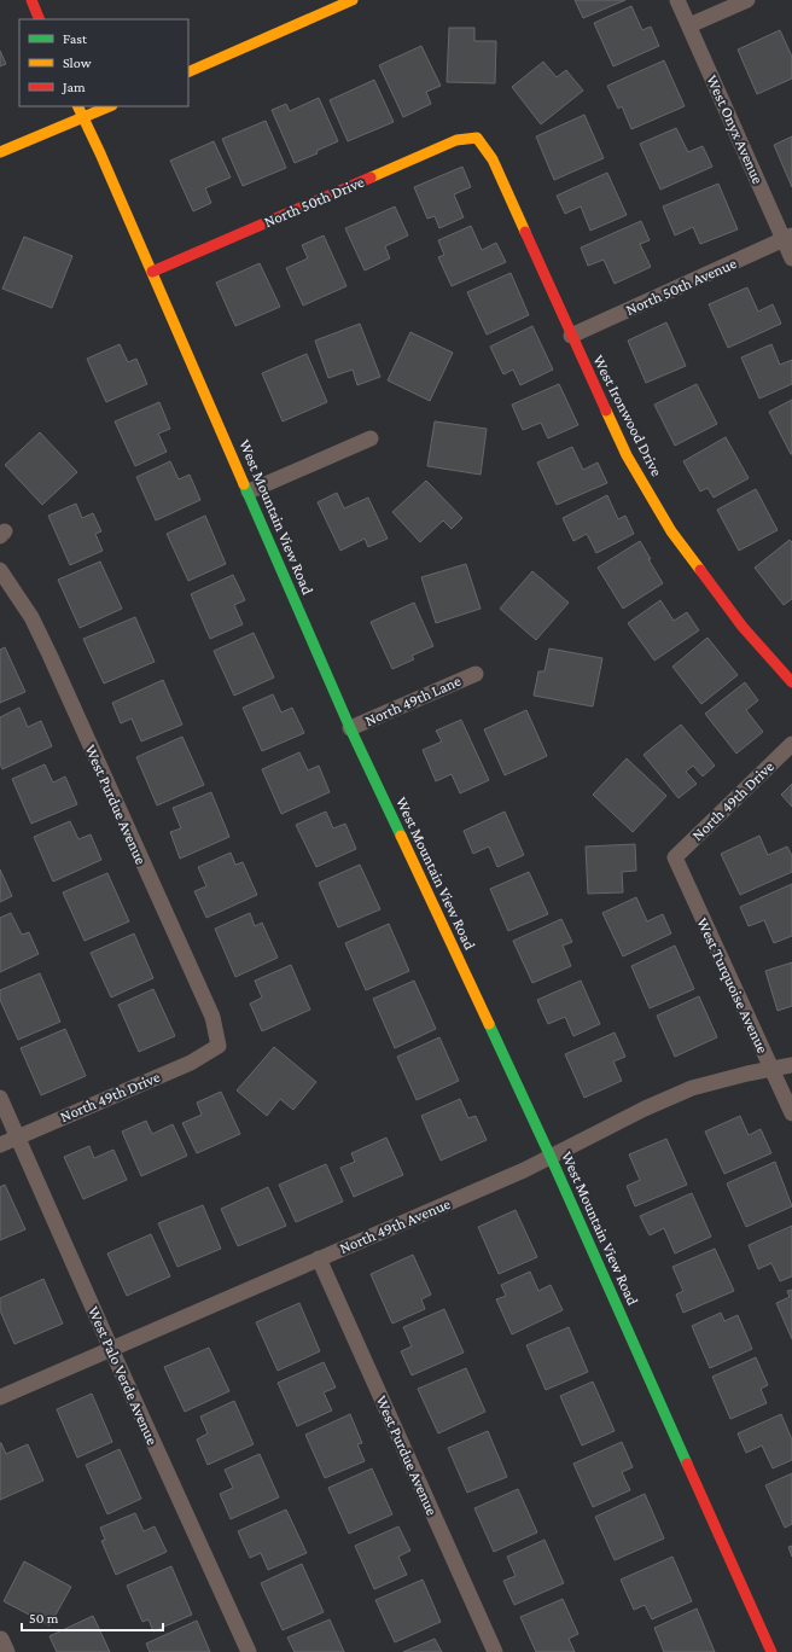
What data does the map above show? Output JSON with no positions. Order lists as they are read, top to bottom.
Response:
{
  "streets": {
    "street": [
      "West Onyx Avenue",
      "North 50th Drive",
      "North 50th Avenue",
      "West Ironwood Drive",
      "West Mountain View Road",
      "North 49th Lane",
      "North 49th Drive",
      "West Purdue Avenue",
      "West Turquoise Avenue",
      "North 49th Avenue",
      "West Palo Verde Avenue"
    ]
  },
  "crossings": [
    ["West Onyx Avenue", "North 50th Avenue"],
    ["North 50th Drive", "West Ironwood Drive"],
    ["North 50th Drive", "West Mountain View Road"],
    ["North 50th Avenue", "West Ironwood Drive"],
    ["West Mountain View Road", "North 49th Lane"],
    ["West Mountain View Road", "North 49th Avenue"],
    ["North 49th Drive", "West Purdue Avenue"],
    ["North 49th Drive", "West Turquoise Avenue"],
    ["North 49th Drive", "West Palo Verde Avenue"],
    ["West Purdue Avenue", "North 49th Avenue"],
    ["West Turquoise Avenue", "North 49th Avenue"],
    ["North 49th Avenue", "West Palo Verde Avenue"]
  ],
  "legend": ["Fast", "Slow", "Jam"],
  "scale_bar": "50 m"
}
